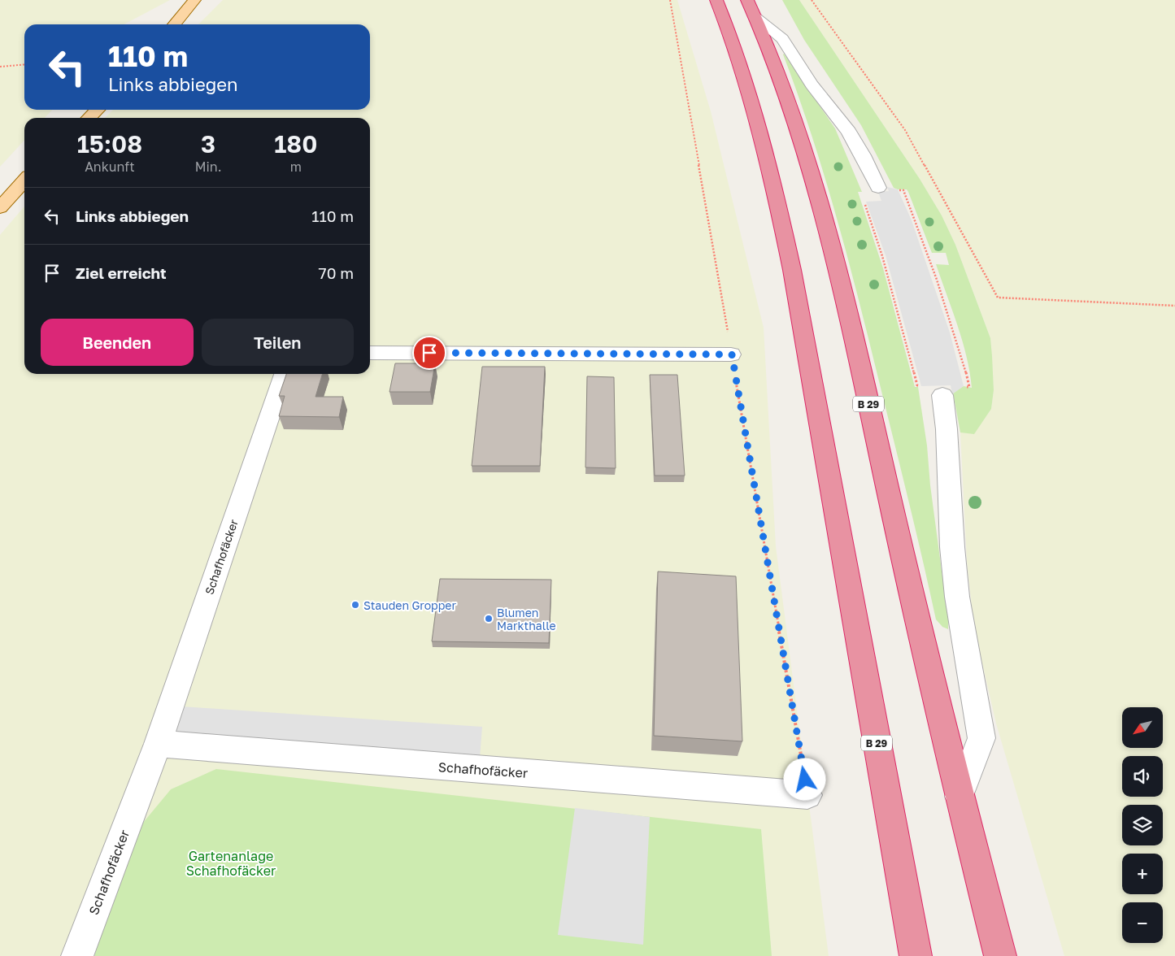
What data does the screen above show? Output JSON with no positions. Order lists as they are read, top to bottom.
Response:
{
  "streets": {
    "highway": ["B 29"],
    "lane": ["Schafhofäcker"]
  },
  "parks": ["Gartenanlage Schafhofäcker"],
  "places": ["Stauden Gropper", "Blumen Markthalle"],
  "north": "bottom left",
  "page": {
    "turn": ["110 m", "Links abbiegen"],
    "eta": [
      "15:08",
      "Ankunft",
      "3",
      "Min.",
      "180",
      "m"
    ],
    "list": [
      {
        "name": "Links abbiegen",
        "value": "110 m"
      },
      {
        "name": "Ziel erreicht",
        "value": "70 m"
      }
    ],
    "buttons": ["Beenden", "Teilen"],
    "map_buttons": ["+", "−"]
  }
}
